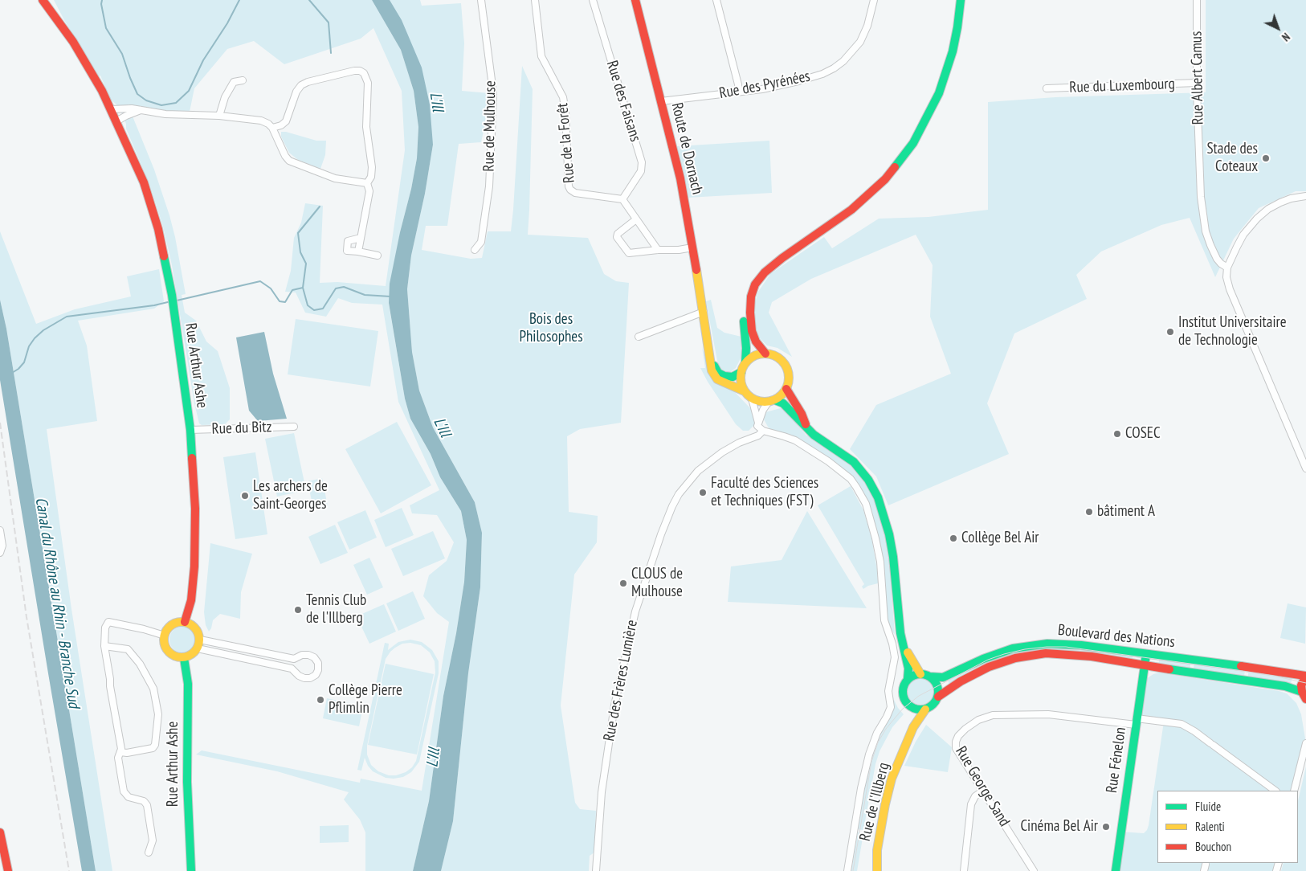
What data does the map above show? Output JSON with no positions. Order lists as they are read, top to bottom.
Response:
{
  "streets": {
    "main road": [
      "Route de Dornach",
      "Rue Arthur Ashe",
      "Boulevard des Nations",
      "Rue Fénelon",
      "Rue de l'Illberg"
    ],
    "street": [
      "Rue Albert Camus",
      "Rue des Pyrénées",
      "Rue du Luxembourg",
      "Rue des Faisans",
      "Rue de Mulhouse",
      "Rue de la Forêt",
      "Rue du Bitz",
      "Rue des Frères Lumière",
      "Rue George Sand"
    ]
  },
  "crossings": [
    ["Rue Albert Camus", "Rue du Luxembourg"],
    ["Rue des Pyrénées", "Route de Dornach"],
    ["Rue des Faisans", "Rue de la Forêt"],
    ["Rue Arthur Ashe", "Rue du Bitz"],
    ["Boulevard des Nations", "Rue Fénelon"],
    ["Boulevard des Nations", "Rue de l'Illberg"],
    ["Rue Fénelon", "Rue George Sand"]
  ],
  "water": ["L'Ill", "Canal du Rhône au Rhin - Branche Sud"],
  "parks": ["Bois des Philosophes"],
  "places": [
    "Stade des Coteaux",
    "Institut Universitaire de Technologie",
    "COSEC",
    "Faculté des Sciences et Techniques (FST)",
    "Les archers de Saint-Georges",
    "bâtiment A",
    "Collège Bel Air",
    "CLOUS de Mulhouse",
    "Tennis Club de l'Illberg",
    "Collège Pierre Pflimlin",
    "Cinéma Bel Air"
  ],
  "legend": ["Fluide", "Ralenti", "Bouchon"],
  "north": "bottom right"
}
